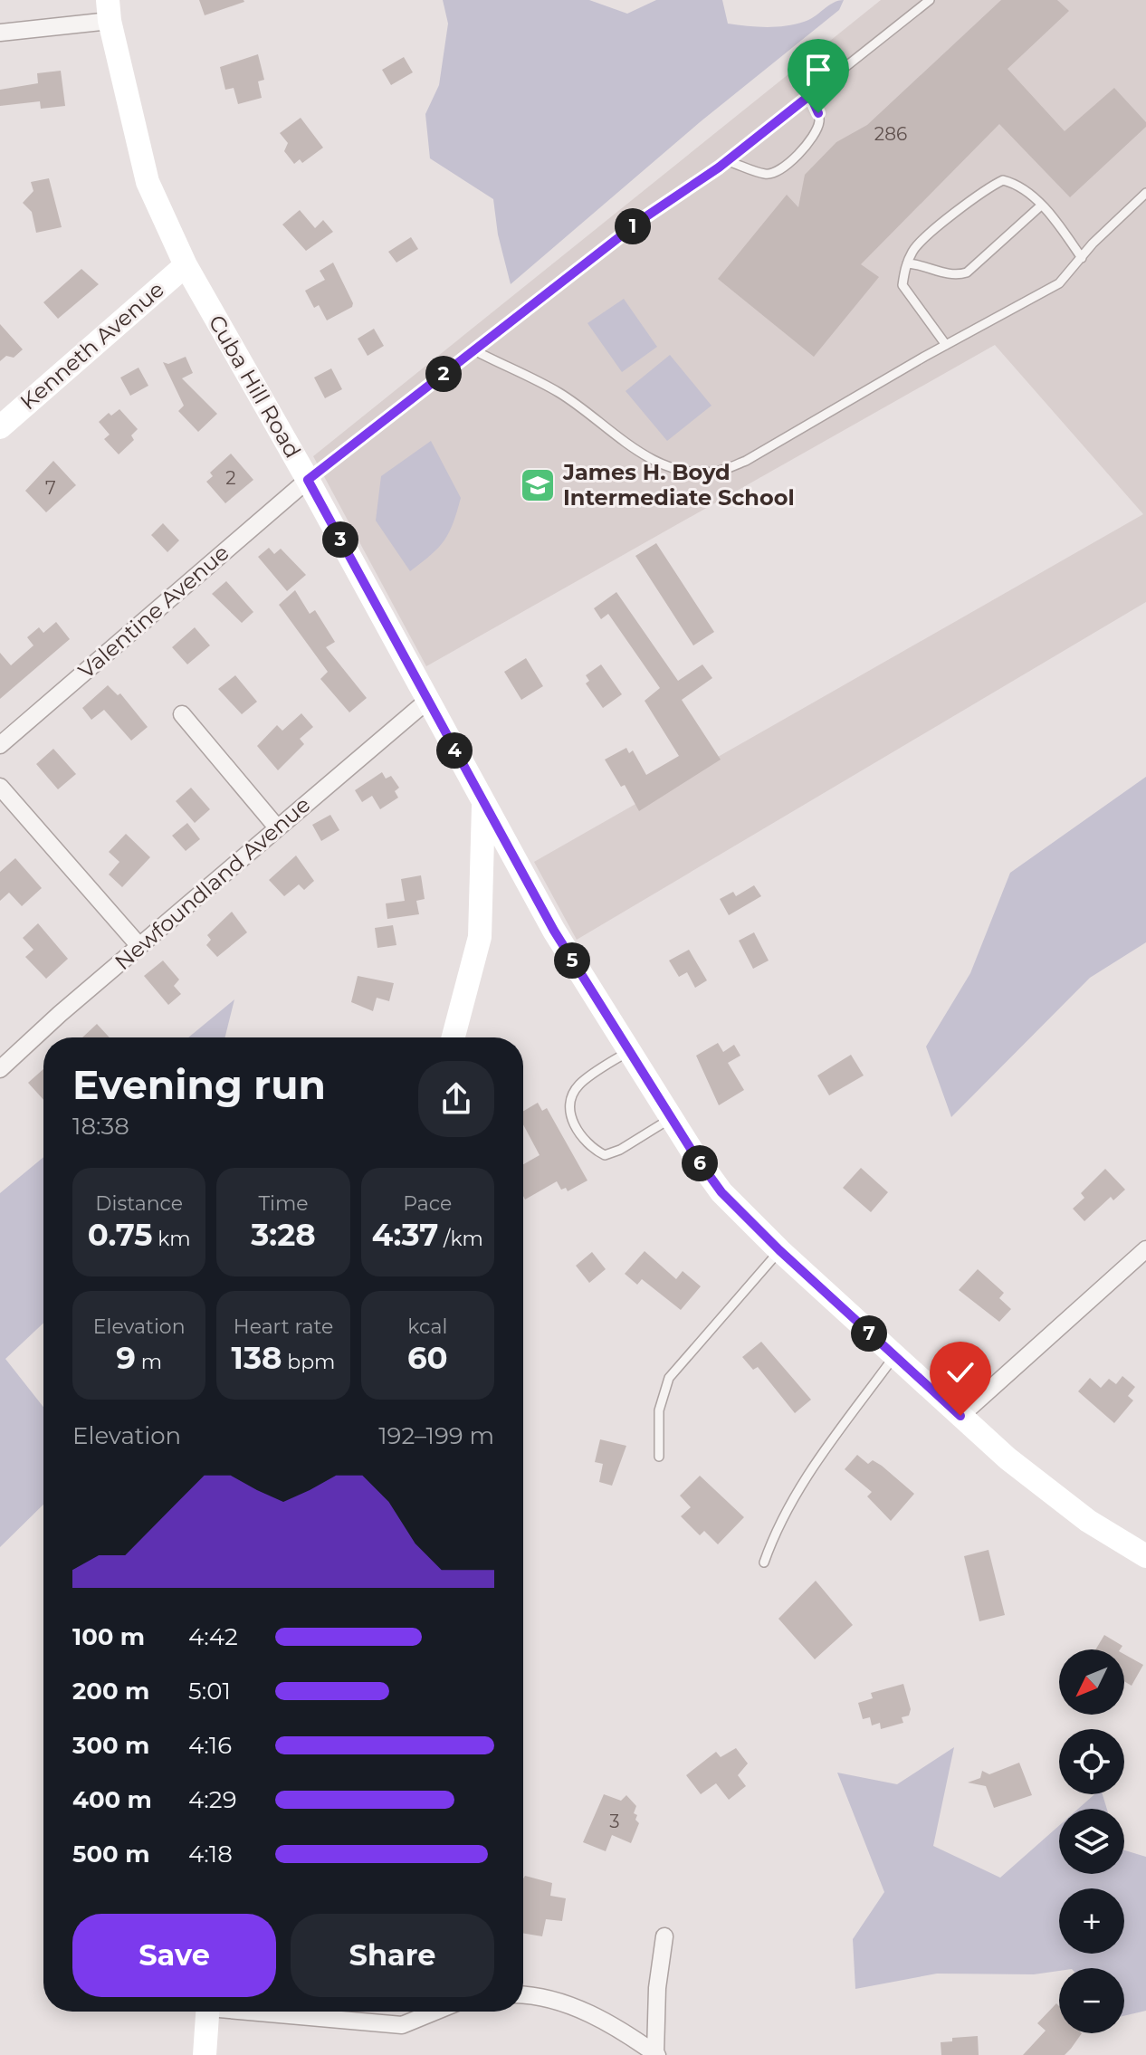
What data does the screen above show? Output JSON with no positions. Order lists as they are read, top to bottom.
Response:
{
  "streets": {
    "street": [
      "Kenneth Avenue",
      "Cuba Hill Road",
      "Valentine Avenue",
      "Newfoundland Avenue"
    ]
  },
  "crossings": [
    ["Kenneth Avenue", "Cuba Hill Road"],
    ["Cuba Hill Road", "Valentine Avenue"],
    ["Cuba Hill Road", "Newfoundland Avenue"]
  ],
  "places": {
    "school or university": ["James H. Boyd Intermediate School"]
  },
  "house_numbers": [
    "286",
    "2",
    "7",
    "3"
  ],
  "north": "bottom left",
  "page": {
    "pins": [
      "1",
      "2",
      "3",
      "4",
      "5",
      "6",
      "7"
    ],
    "heading": ["Evening run", "18:38"],
    "stats": [
      ["Distance", "0.75 km"],
      ["Time", "3:28"],
      ["Pace", "4:37 /km"],
      ["Elevation", "9 m"],
      ["Heart rate", "138 bpm"],
      ["kcal", "60"]
    ],
    "chart": ["Elevation", "192–199 m"],
    "list": [
      {
        "name": "100 m",
        "note": "4:42"
      },
      {
        "name": "200 m",
        "note": "5:01"
      },
      {
        "name": "300 m",
        "note": "4:16"
      },
      {
        "name": "400 m",
        "note": "4:29"
      },
      {
        "name": "500 m",
        "note": "4:18"
      }
    ],
    "map_buttons": ["+", "−"],
    "buttons": ["Save", "Share"]
  }
}
